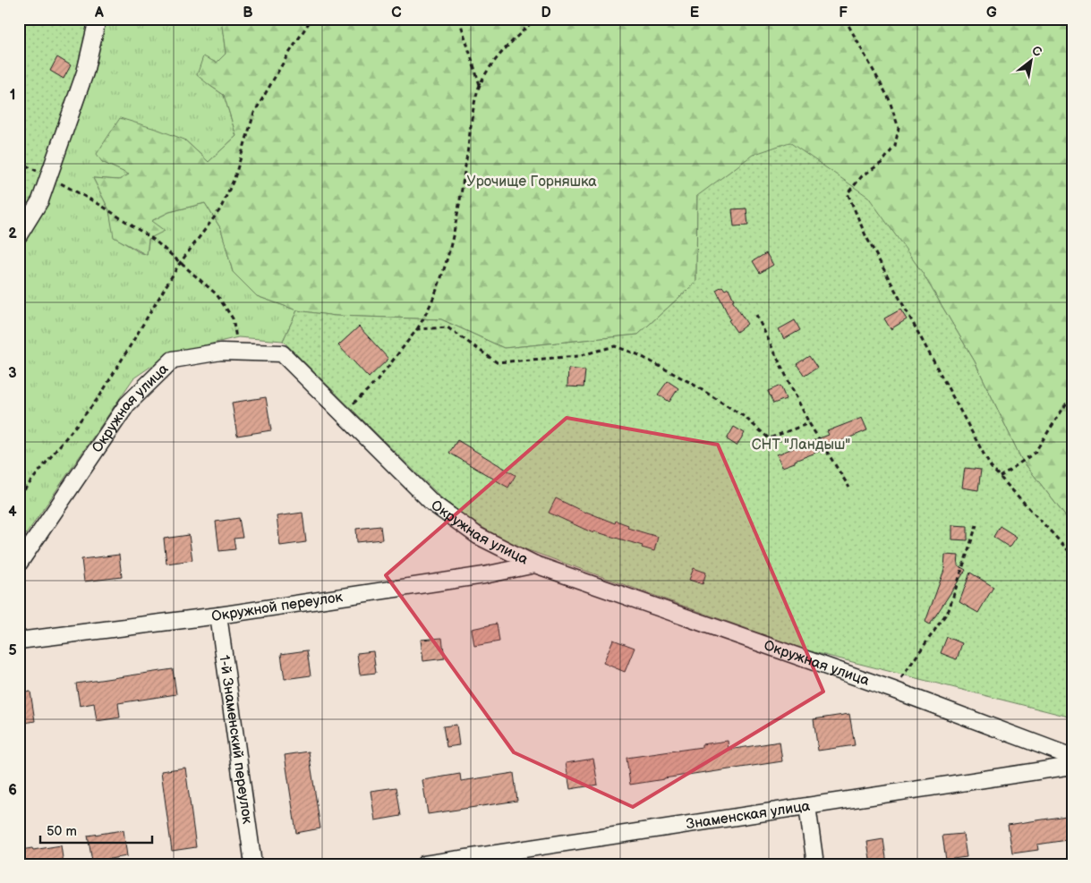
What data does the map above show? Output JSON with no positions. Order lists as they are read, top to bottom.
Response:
{
  "streets": {
    "street": [
      "Окружная улица",
      "Окружной переулок",
      "1-й Знаменский переулок",
      "Знаменская улица"
    ]
  },
  "crossings": [
    ["Окружная улица", "Окружной переулок"],
    ["Окружной переулок", "1-й Знаменский переулок"]
  ],
  "parks": ["Урочище Горняшка", "СНТ \"Ландыш\""],
  "scale_bar": "50 m",
  "north": "top right",
  "grid": {
    "columns": [
      "A",
      "B",
      "C",
      "D",
      "E",
      "F",
      "G"
    ],
    "rows": [
      "1",
      "2",
      "3",
      "4",
      "5",
      "6"
    ]
  }
}
